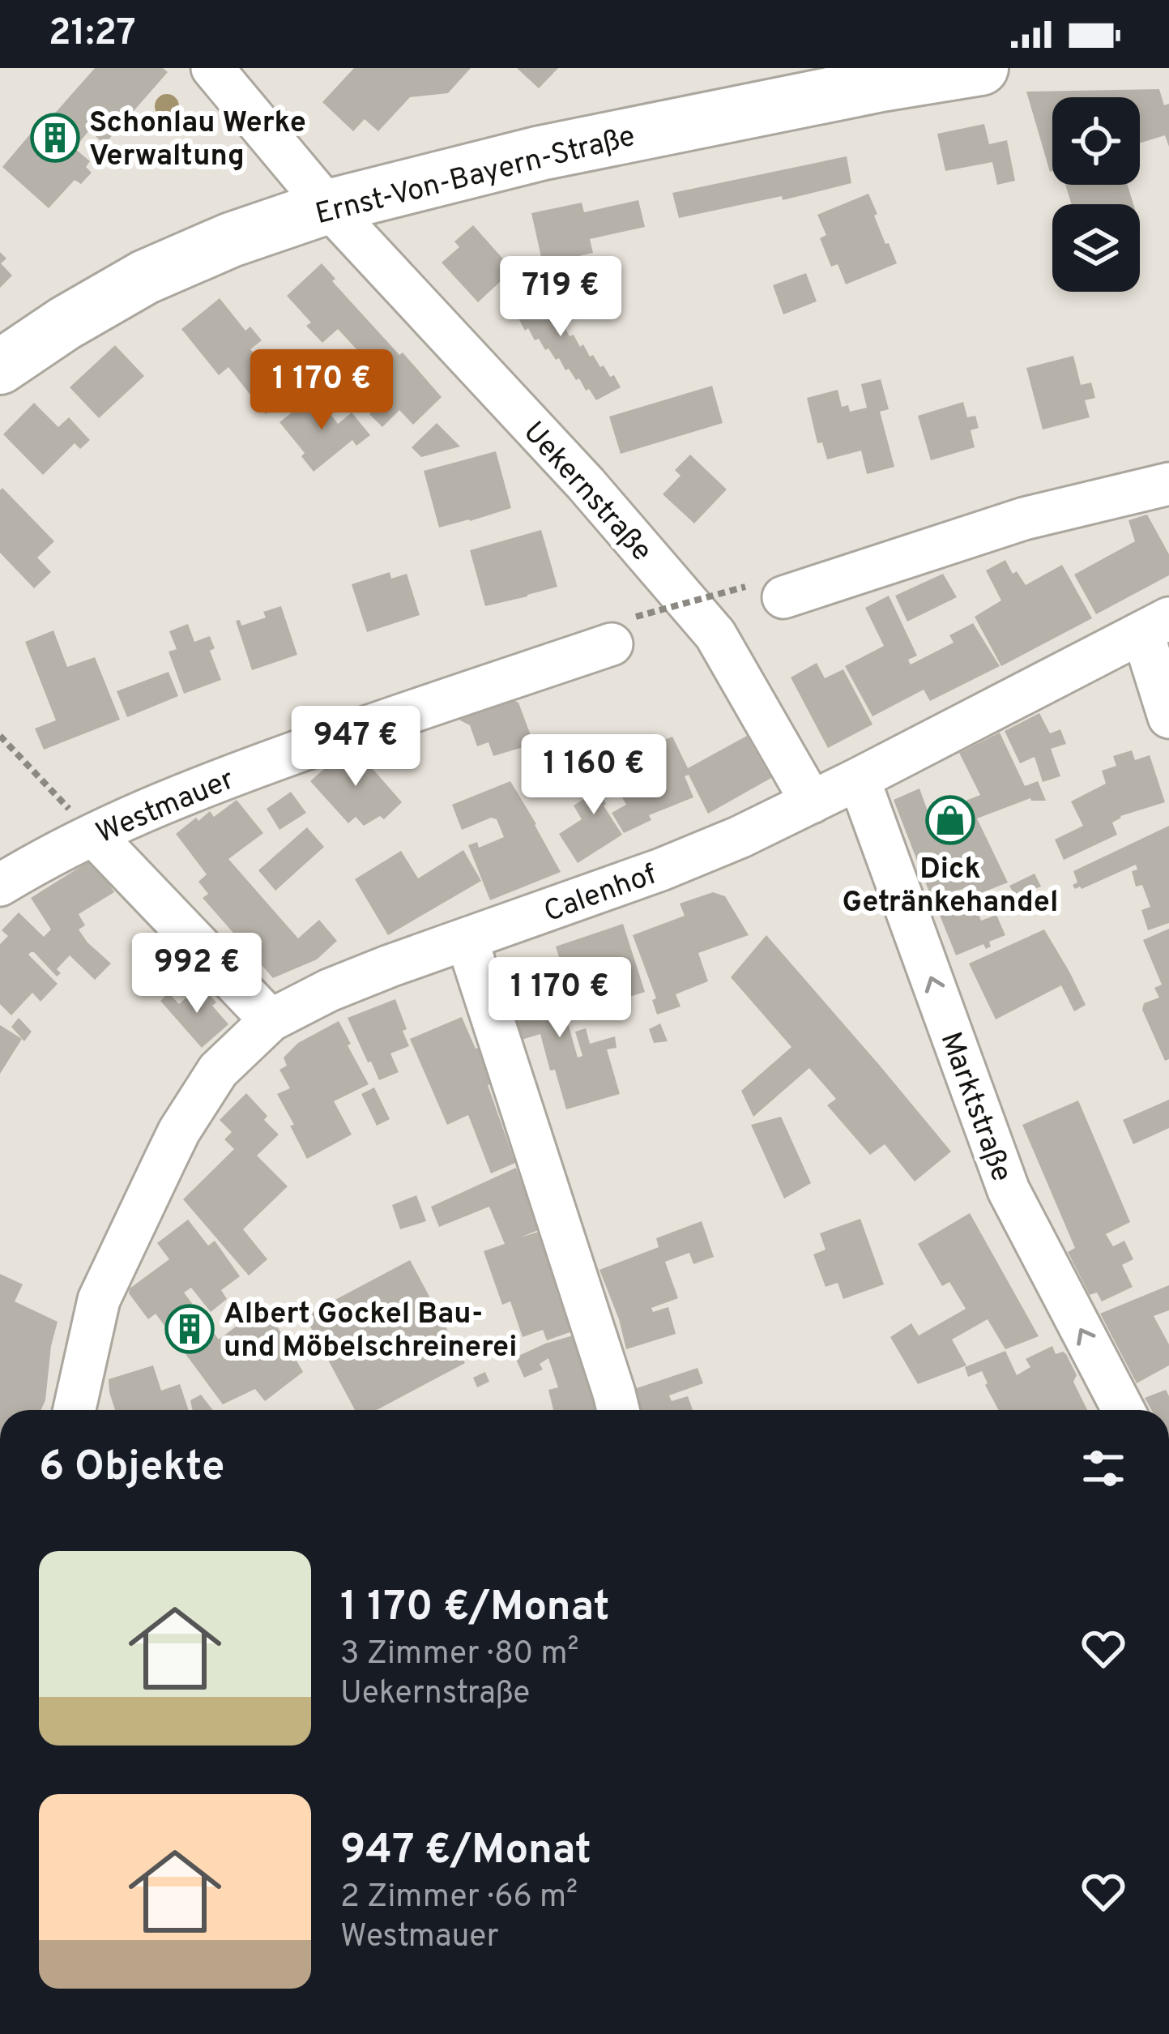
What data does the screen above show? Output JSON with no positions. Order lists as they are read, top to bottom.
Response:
{
  "streets": {
    "main road": ["Ernst-Von-Bayern-Straße"],
    "street": [
      "Uekernstraße",
      "Westmauer",
      "Calenhof",
      "Marktstraße"
    ]
  },
  "crossings": [
    ["Ernst-Von-Bayern-Straße", "Uekernstraße"],
    ["Uekernstraße", "Calenhof"],
    ["Calenhof", "Marktstraße"]
  ],
  "one_way": ["Marktstraße"],
  "places": {
    "building": ["Schonlau Werke Verwaltung", "Albert Gockel Bau- und Möbelschreinerei"],
    "shop": ["Dick Getränkehandel"]
  },
  "page": {
    "status": "21:27",
    "price": [
      "719 €",
      "1 170 €",
      "947 €",
      "1 160 €",
      "992 €",
      "1 170 €"
    ],
    "heading": "6 Objekte",
    "list": [
      {
        "name": "1 170 €/Monat",
        "note": "3 Zimmer · 80 m² · Uekernstraße"
      },
      {
        "name": "947 €/Monat",
        "note": "2 Zimmer · 66 m² · Westmauer"
      }
    ]
  }
}
